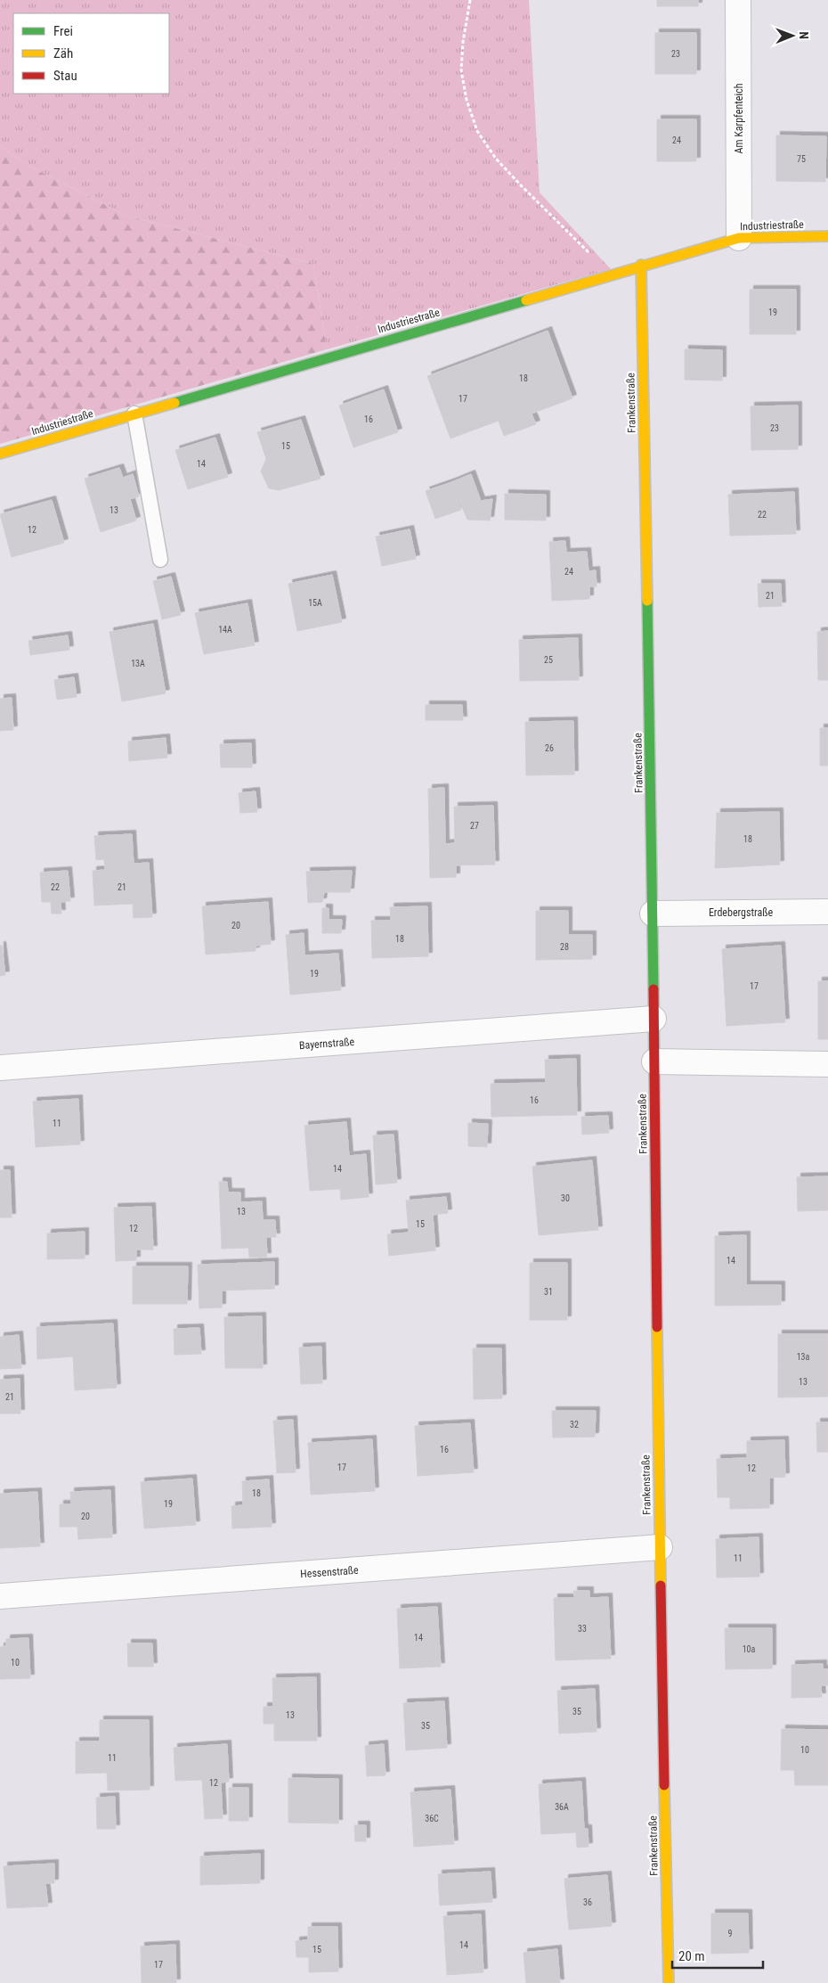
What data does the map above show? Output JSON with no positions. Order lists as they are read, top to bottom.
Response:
{
  "streets": {
    "street": [
      "Am Karpfenteich",
      "Industriestraße",
      "Frankenstraße",
      "Erdebergstraße",
      "Bayernstraße",
      "Hessenstraße"
    ]
  },
  "crossings": [
    ["Am Karpfenteich", "Industriestraße"],
    ["Industriestraße", "Frankenstraße"],
    ["Frankenstraße", "Erdebergstraße"],
    ["Frankenstraße", "Bayernstraße"],
    ["Frankenstraße", "Hessenstraße"]
  ],
  "house_numbers": [
    "23",
    "24",
    "75",
    "19",
    "18",
    "17",
    "16",
    "23",
    "15",
    "14",
    "13",
    "22",
    "12",
    "24",
    "21",
    "15A",
    "14A",
    "25",
    "13A",
    "26",
    "27",
    "18",
    "22",
    "21",
    "20",
    "18",
    "28",
    "19",
    "17",
    "16",
    "11",
    "14",
    "30",
    "13",
    "15",
    "12",
    "14",
    "31",
    "13a",
    "13",
    "21",
    "32",
    "16",
    "17",
    "12",
    "18",
    "19",
    "20",
    "11",
    "33",
    "14",
    "10a",
    "10",
    "35",
    "13",
    "35",
    "10",
    "11",
    "12",
    "36A",
    "36C",
    "36",
    "9",
    "14",
    "15",
    "17"
  ],
  "legend": ["Frei", "Zäh", "Stau"],
  "scale_bar": "20 m",
  "north": "right"
}
